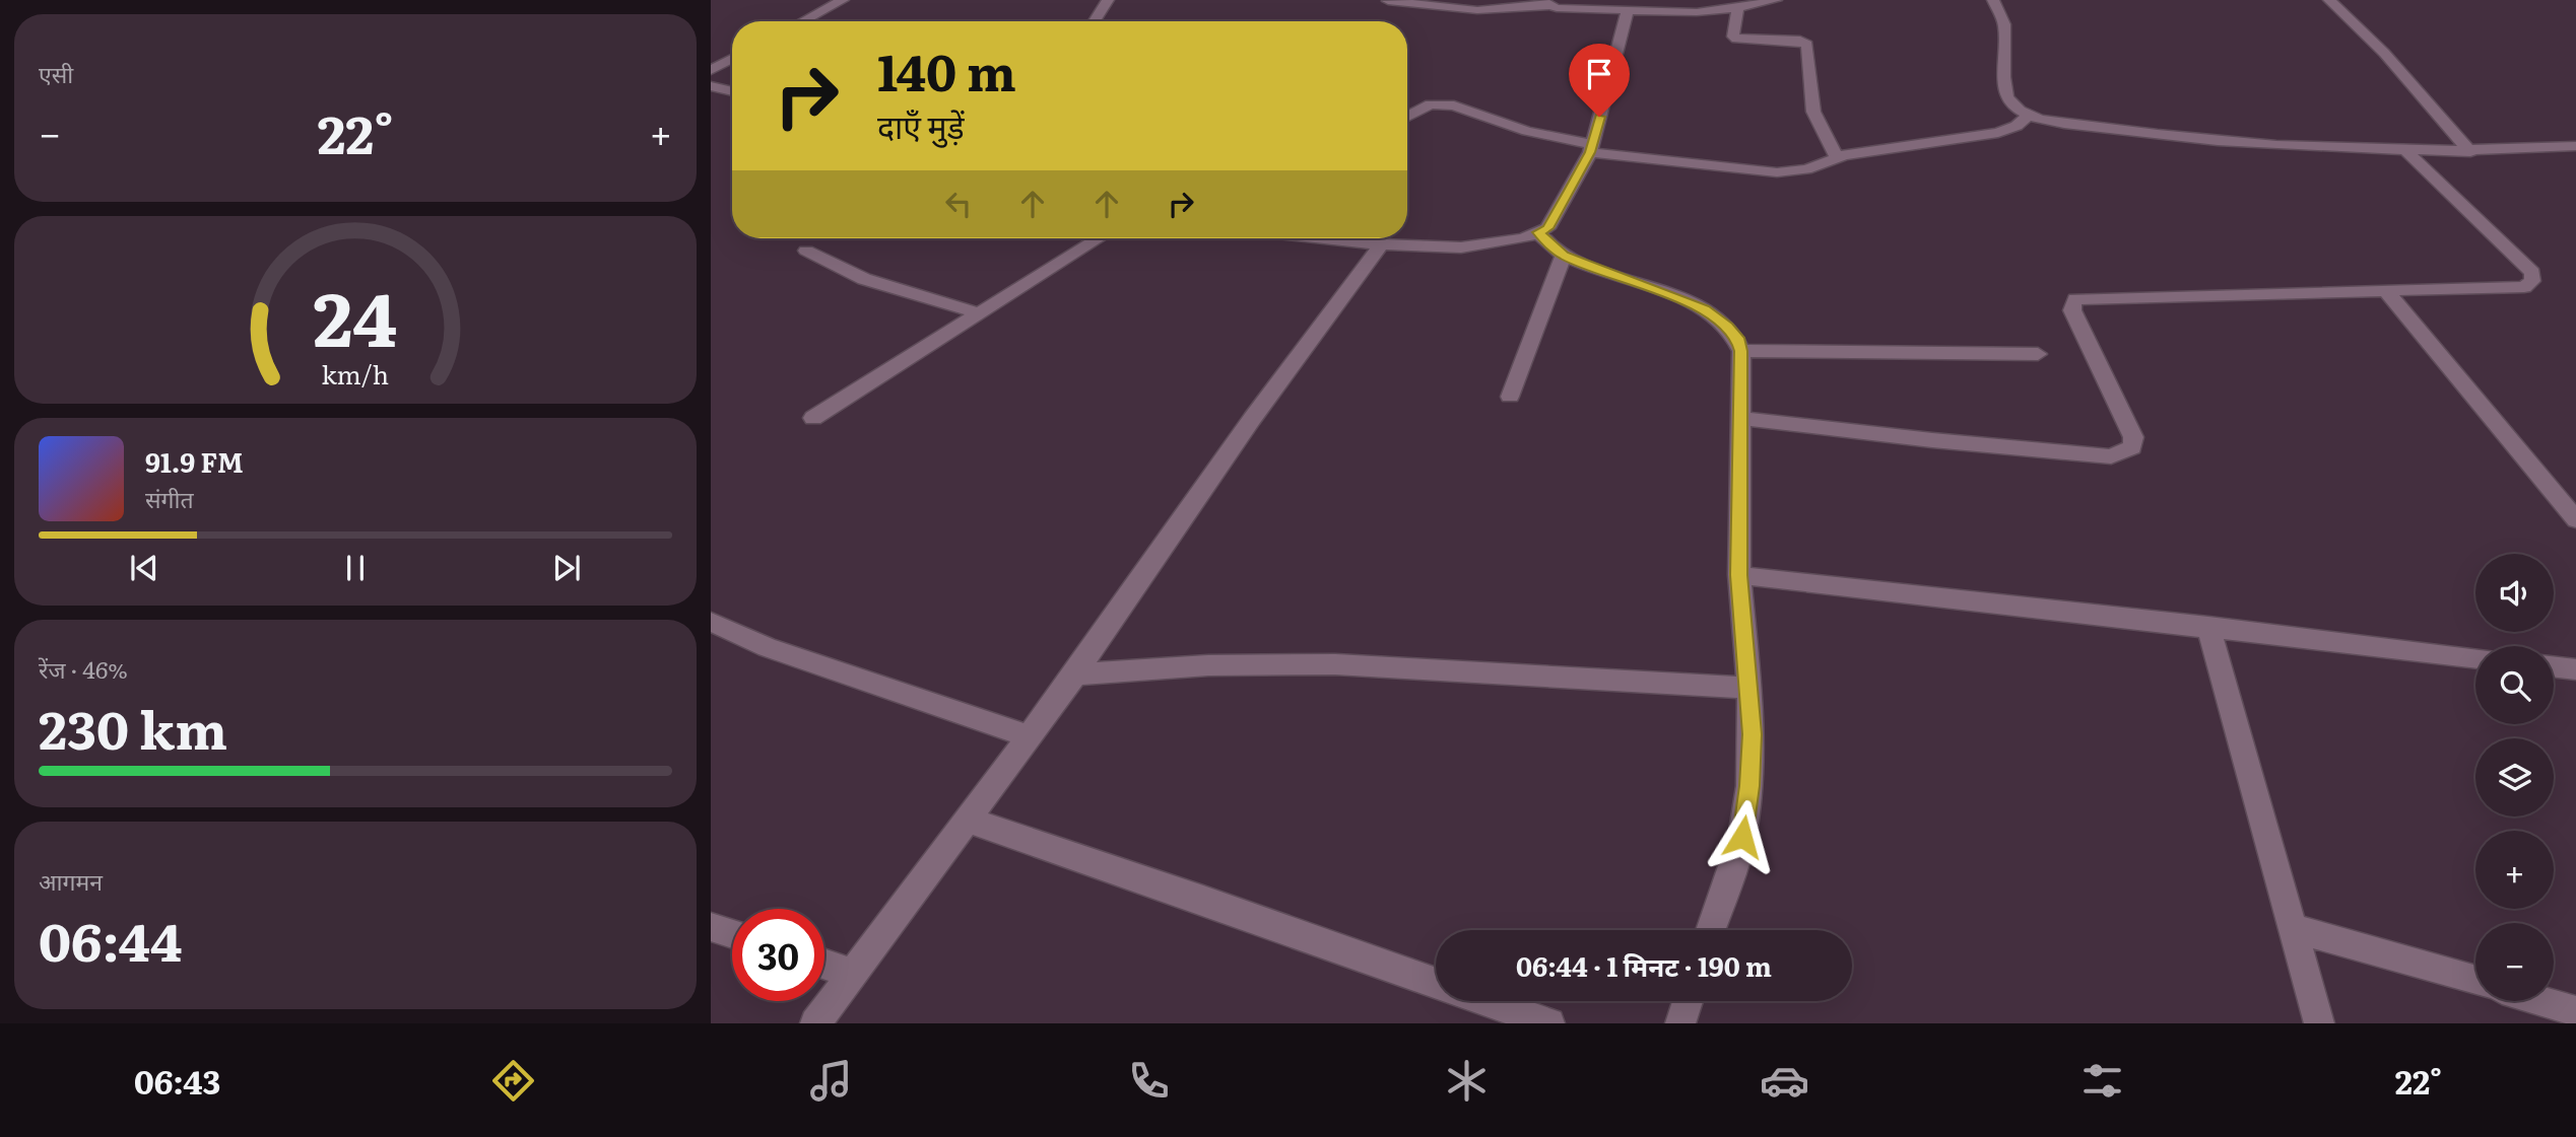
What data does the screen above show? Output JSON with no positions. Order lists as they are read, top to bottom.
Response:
{
  "page": {
    "tile": [
      "एसी",
      ["रेंज · 46%", "230 km"],
      ["आगमन", "06:44"]
    ],
    "turn": ["140 m", "दाएँ मुड़ें"],
    "heat": ["−", "22°", "+"],
    "song": ["91.9 FM", "संगीत"],
    "map_buttons": ["+", "−"],
    "limit": "30",
    "trip": "06:44 · 1 मिनट · 190 m",
    "tabs": ["06:43", "22°"],
    "gauge": ["24", "km/h"]
  }
}
